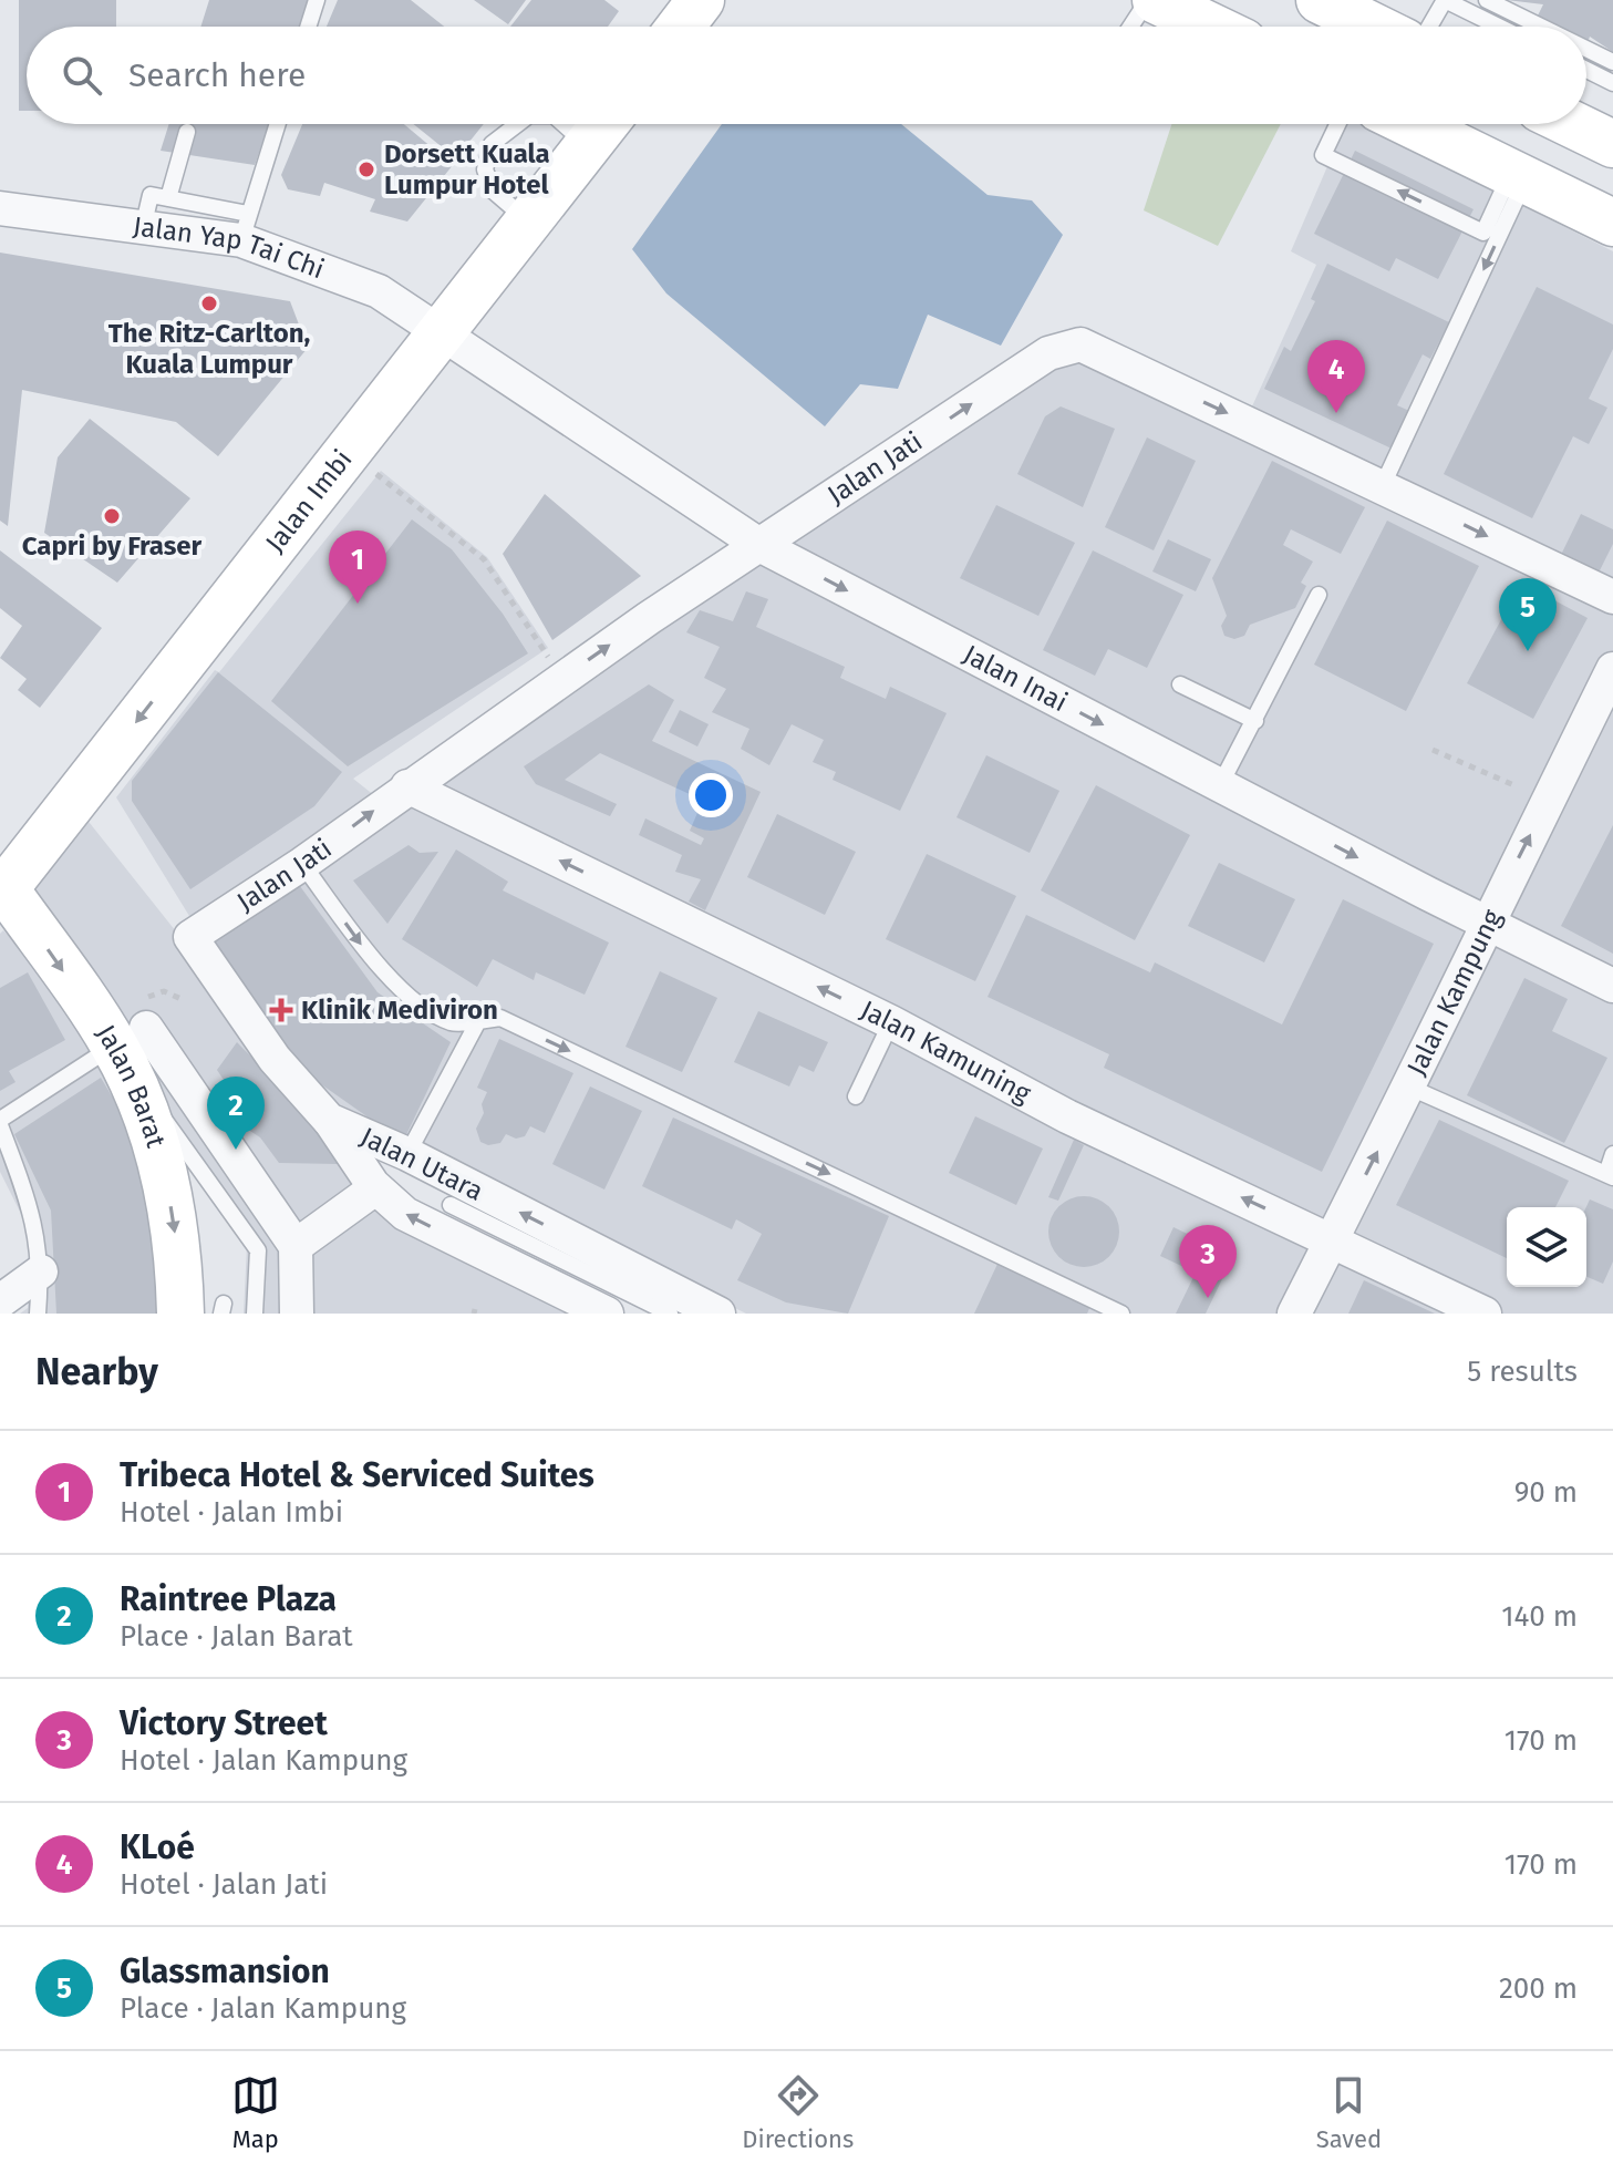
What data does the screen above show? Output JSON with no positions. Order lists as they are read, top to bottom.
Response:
{
  "streets": {
    "street": [
      "Jalan Yap Tai Chi",
      "Jalan Jati",
      "Jalan Imbi",
      "Jalan Inai",
      "Jalan Kampung",
      "Jalan Kamuning",
      "Jalan Barat",
      "Jalan Utara"
    ]
  },
  "crossings": [
    ["Jalan Yap Tai Chi", "Jalan Imbi"],
    ["Jalan Yap Tai Chi", "Jalan Inai"],
    ["Jalan Jati", "Jalan Inai"],
    ["Jalan Jati", "Jalan Kamuning"],
    ["Jalan Jati", "Jalan Utara"],
    ["Jalan Imbi", "Jalan Inai"],
    ["Jalan Imbi", "Jalan Barat"],
    ["Jalan Inai", "Jalan Kampung"],
    ["Jalan Kampung", "Jalan Kamuning"]
  ],
  "one_way": [
    "Jalan Jati",
    "Jalan Imbi",
    "Jalan Inai",
    "Jalan Kampung",
    "Jalan Kamuning"
  ],
  "places": {
    "other": ["Dorsett Kuala Lumpur Hotel", "The Ritz-Carlton, Kuala Lumpur", "Capri by Fraser"],
    "health": ["Klinik Mediviron"]
  },
  "page": {
    "search": "Search here",
    "pins": [
      "4",
      "1",
      "5",
      "2",
      "3"
    ],
    "heading": ["Nearby", "5 results"],
    "list": [
      {
        "mark": "1",
        "name": "Tribeca Hotel & Serviced Suites",
        "note": "Hotel · Jalan Imbi",
        "value": "90 m"
      },
      {
        "mark": "2",
        "name": "Raintree Plaza",
        "note": "Place · Jalan Barat",
        "value": "140 m"
      },
      {
        "mark": "3",
        "name": "Victory Street",
        "note": "Hotel · Jalan Kampung",
        "value": "170 m"
      },
      {
        "mark": "4",
        "name": "KLoé",
        "note": "Hotel · Jalan Jati",
        "value": "170 m"
      },
      {
        "mark": "5",
        "name": "Glassmansion",
        "note": "Place · Jalan Kampung",
        "value": "200 m"
      }
    ],
    "nav": ["Map", "Directions", "Saved"]
  }
}
